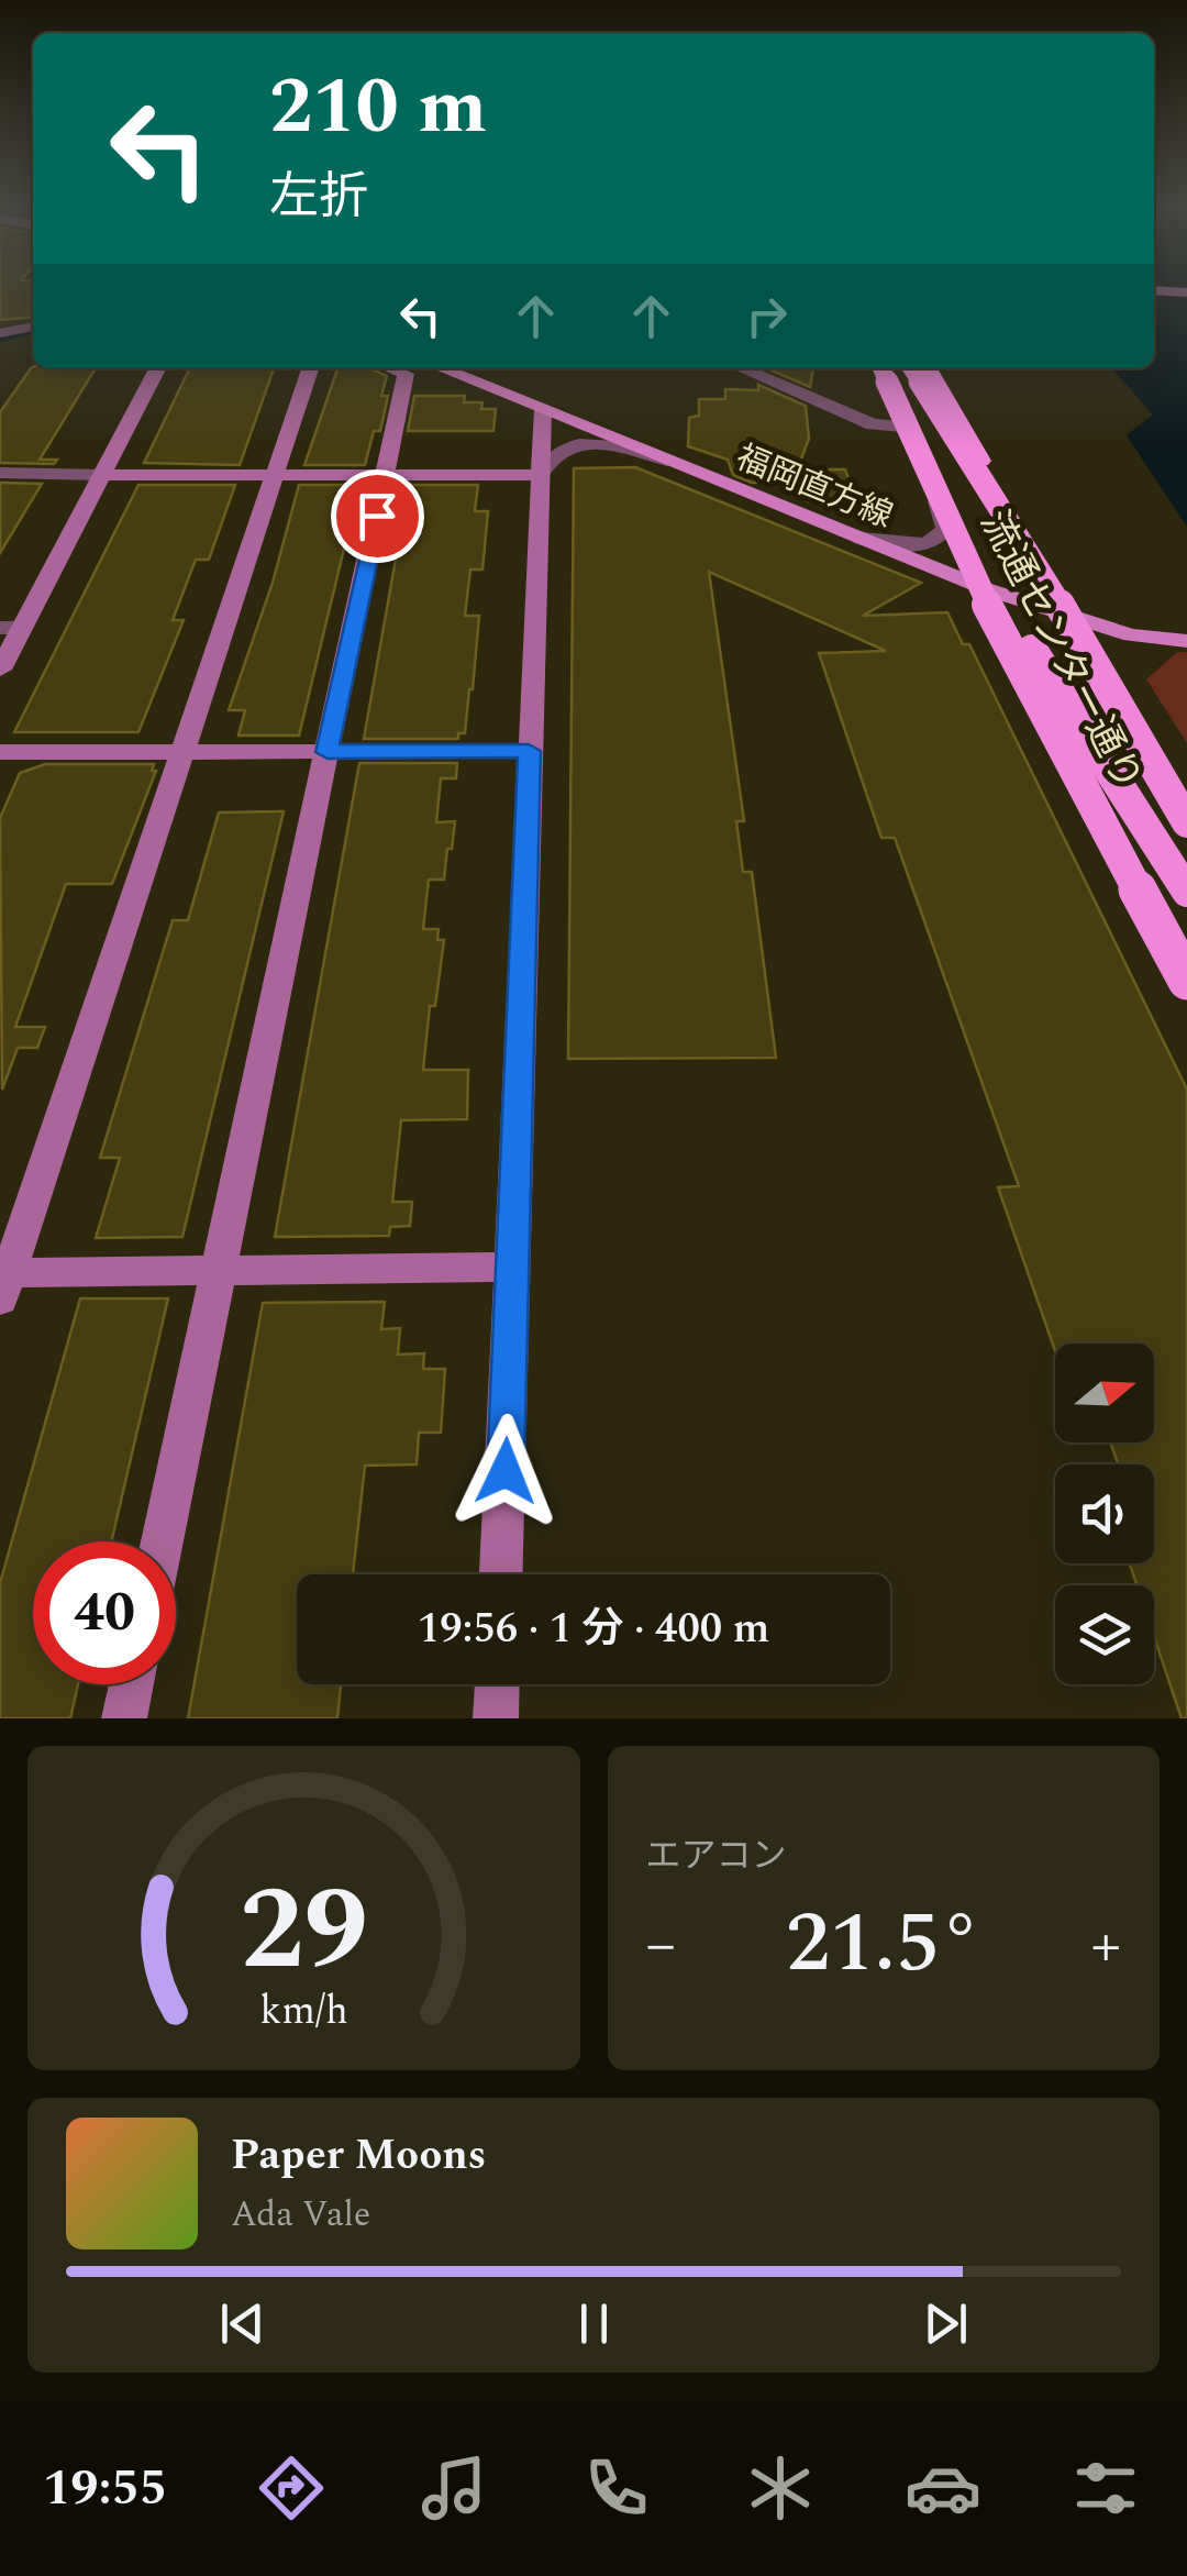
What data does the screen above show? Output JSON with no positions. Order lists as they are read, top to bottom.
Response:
{
  "streets": {
    "highway": ["流通センター通り"],
    "main road": ["福岡直方線"]
  },
  "crossings": [
    ["福岡直方線", "流通センター通り"]
  ],
  "north": "right",
  "page": {
    "turn": ["210 m", "左折"],
    "limit": "40",
    "trip": "19:56 · 1 分 · 400 m",
    "tile": "エアコン",
    "heat": ["−", "21.5°", "+"],
    "song": ["Paper Moons", "Ada Vale"],
    "tabs": "19:55",
    "gauge": ["29", "km/h"]
  }
}
